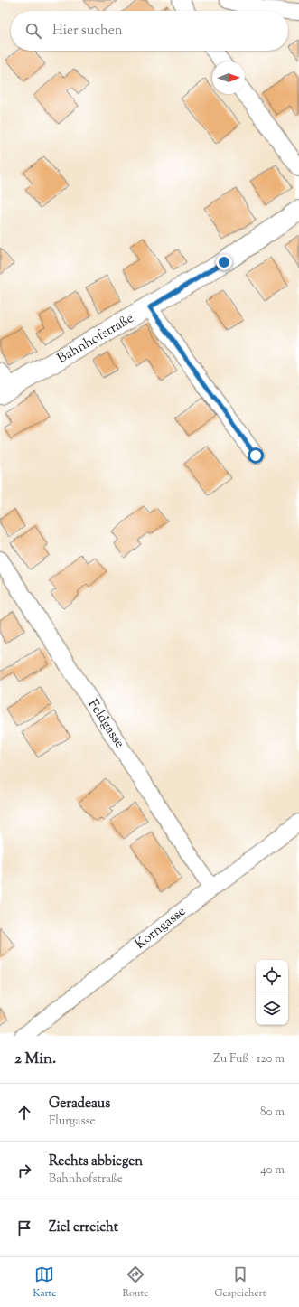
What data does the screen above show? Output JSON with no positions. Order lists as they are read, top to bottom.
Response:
{
  "streets": {
    "street": ["Bahnhofstraße", "Feldgasse", "Korngasse"]
  },
  "crossings": [
    ["Feldgasse", "Korngasse"]
  ],
  "north": "right",
  "page": {
    "search": "Hier suchen",
    "heading": ["2 Min.", "Zu Fuß · 120 m"],
    "list": [
      ["Geradeaus", "Flurgasse", "80 m"],
      ["Rechts abbiegen", "Bahnhofstraße", "40 m"],
      "Ziel erreicht"
    ],
    "nav": ["Karte", "Route", "Gespeichert"]
  }
}
